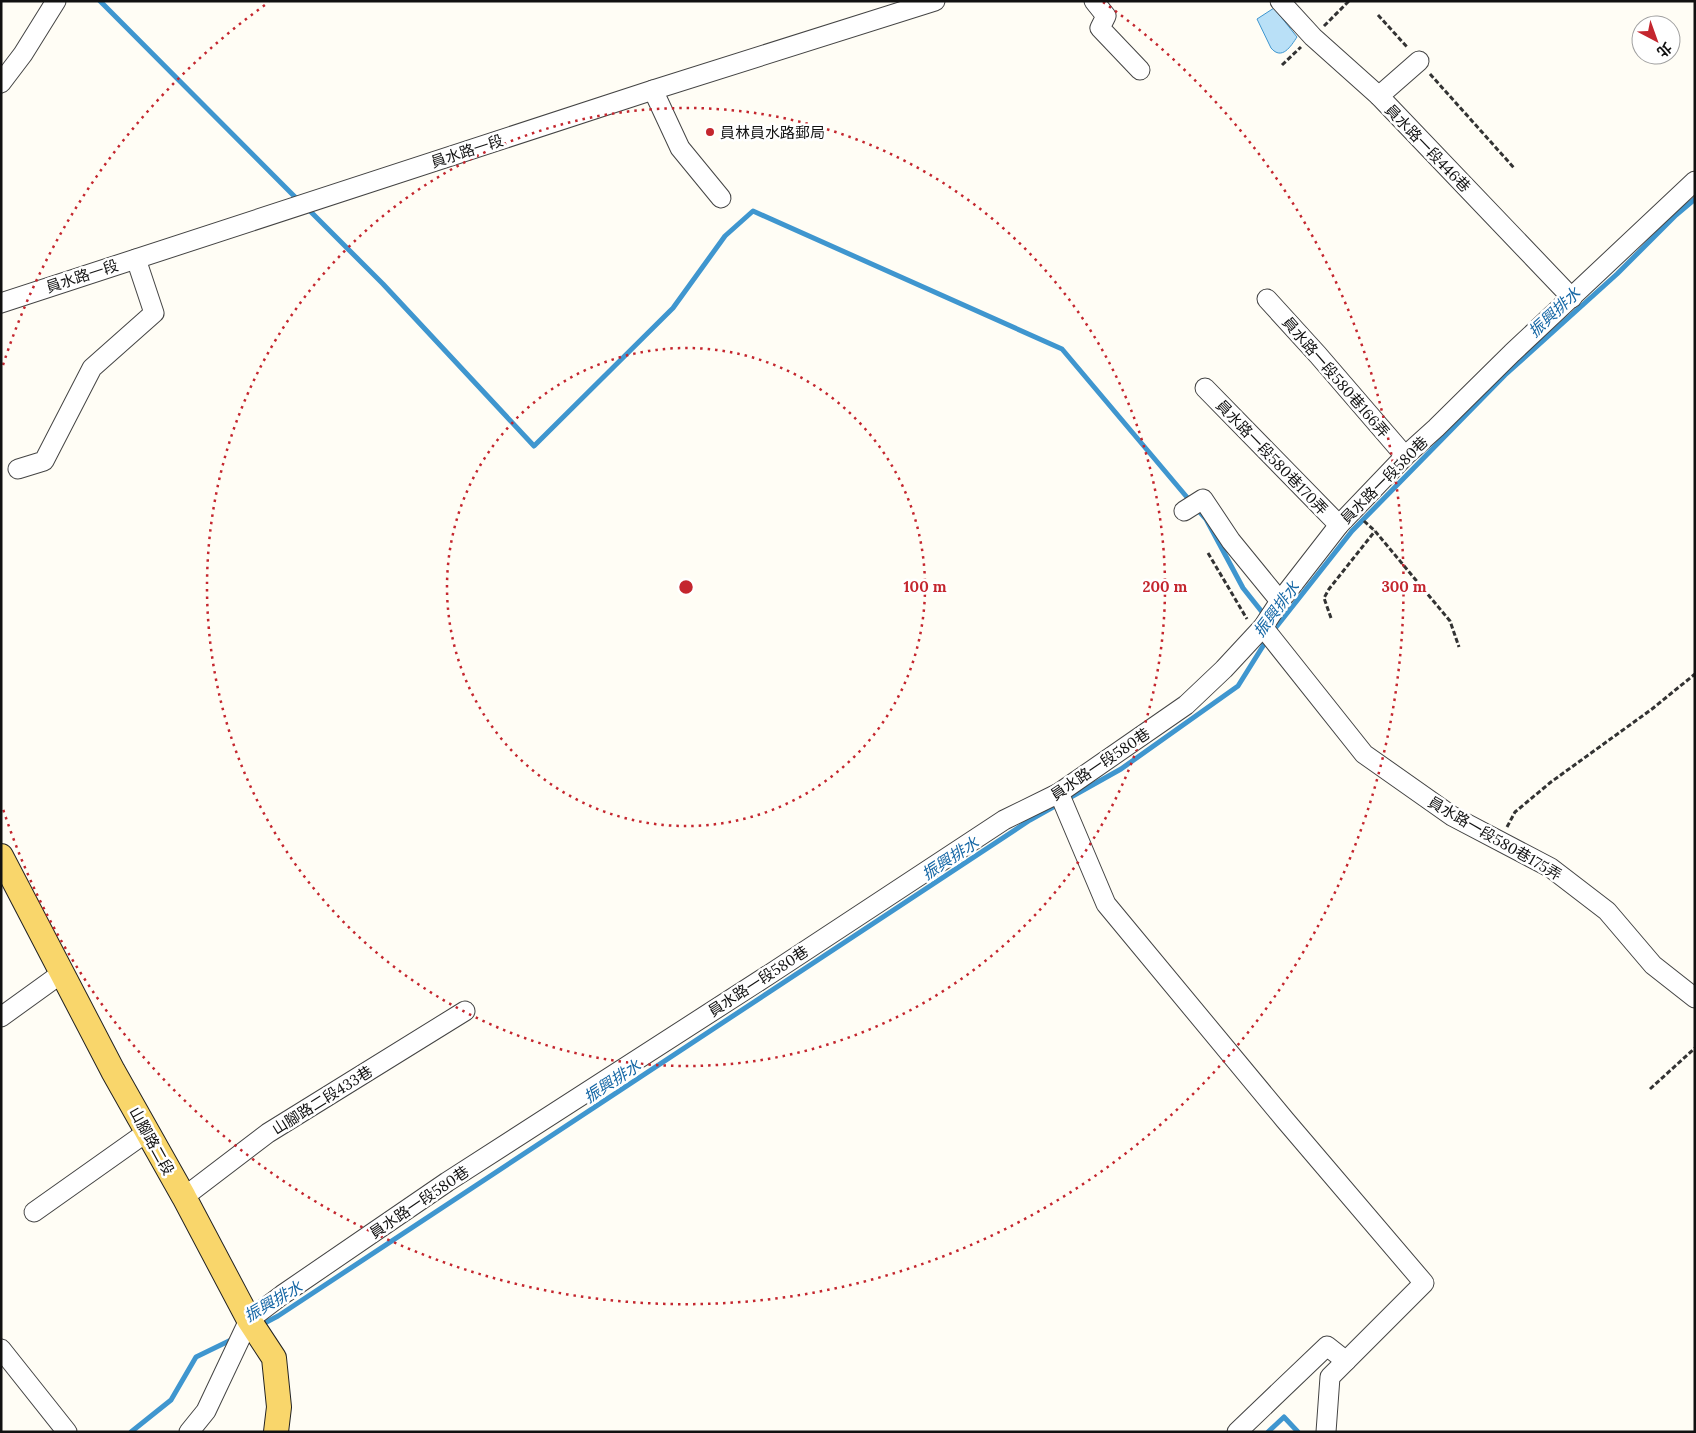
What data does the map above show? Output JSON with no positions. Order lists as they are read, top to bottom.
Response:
{
  "streets": {
    "main road": ["山腳路二段"],
    "street": [
      "員水路一段446巷",
      "員水路一段",
      "員水路一段580巷166弄",
      "員水路一段580巷170弄",
      "員水路一段580巷",
      "員水路一段580巷175弄",
      "山腳路二段433巷"
    ]
  },
  "crossings": [
    ["員水路一段446巷", "員水路一段580巷"],
    ["員水路一段580巷166弄", "員水路一段580巷"],
    ["員水路一段580巷170弄", "員水路一段580巷"],
    ["員水路一段580巷", "員水路一段580巷175弄"],
    ["員水路一段580巷", "山腳路二段"],
    ["山腳路二段433巷", "山腳路二段"]
  ],
  "water": ["振興排水"],
  "places": ["員林員水路郵局"],
  "north": "bottom right",
  "rings": ["100 m", "200 m", "300 m"]
}
